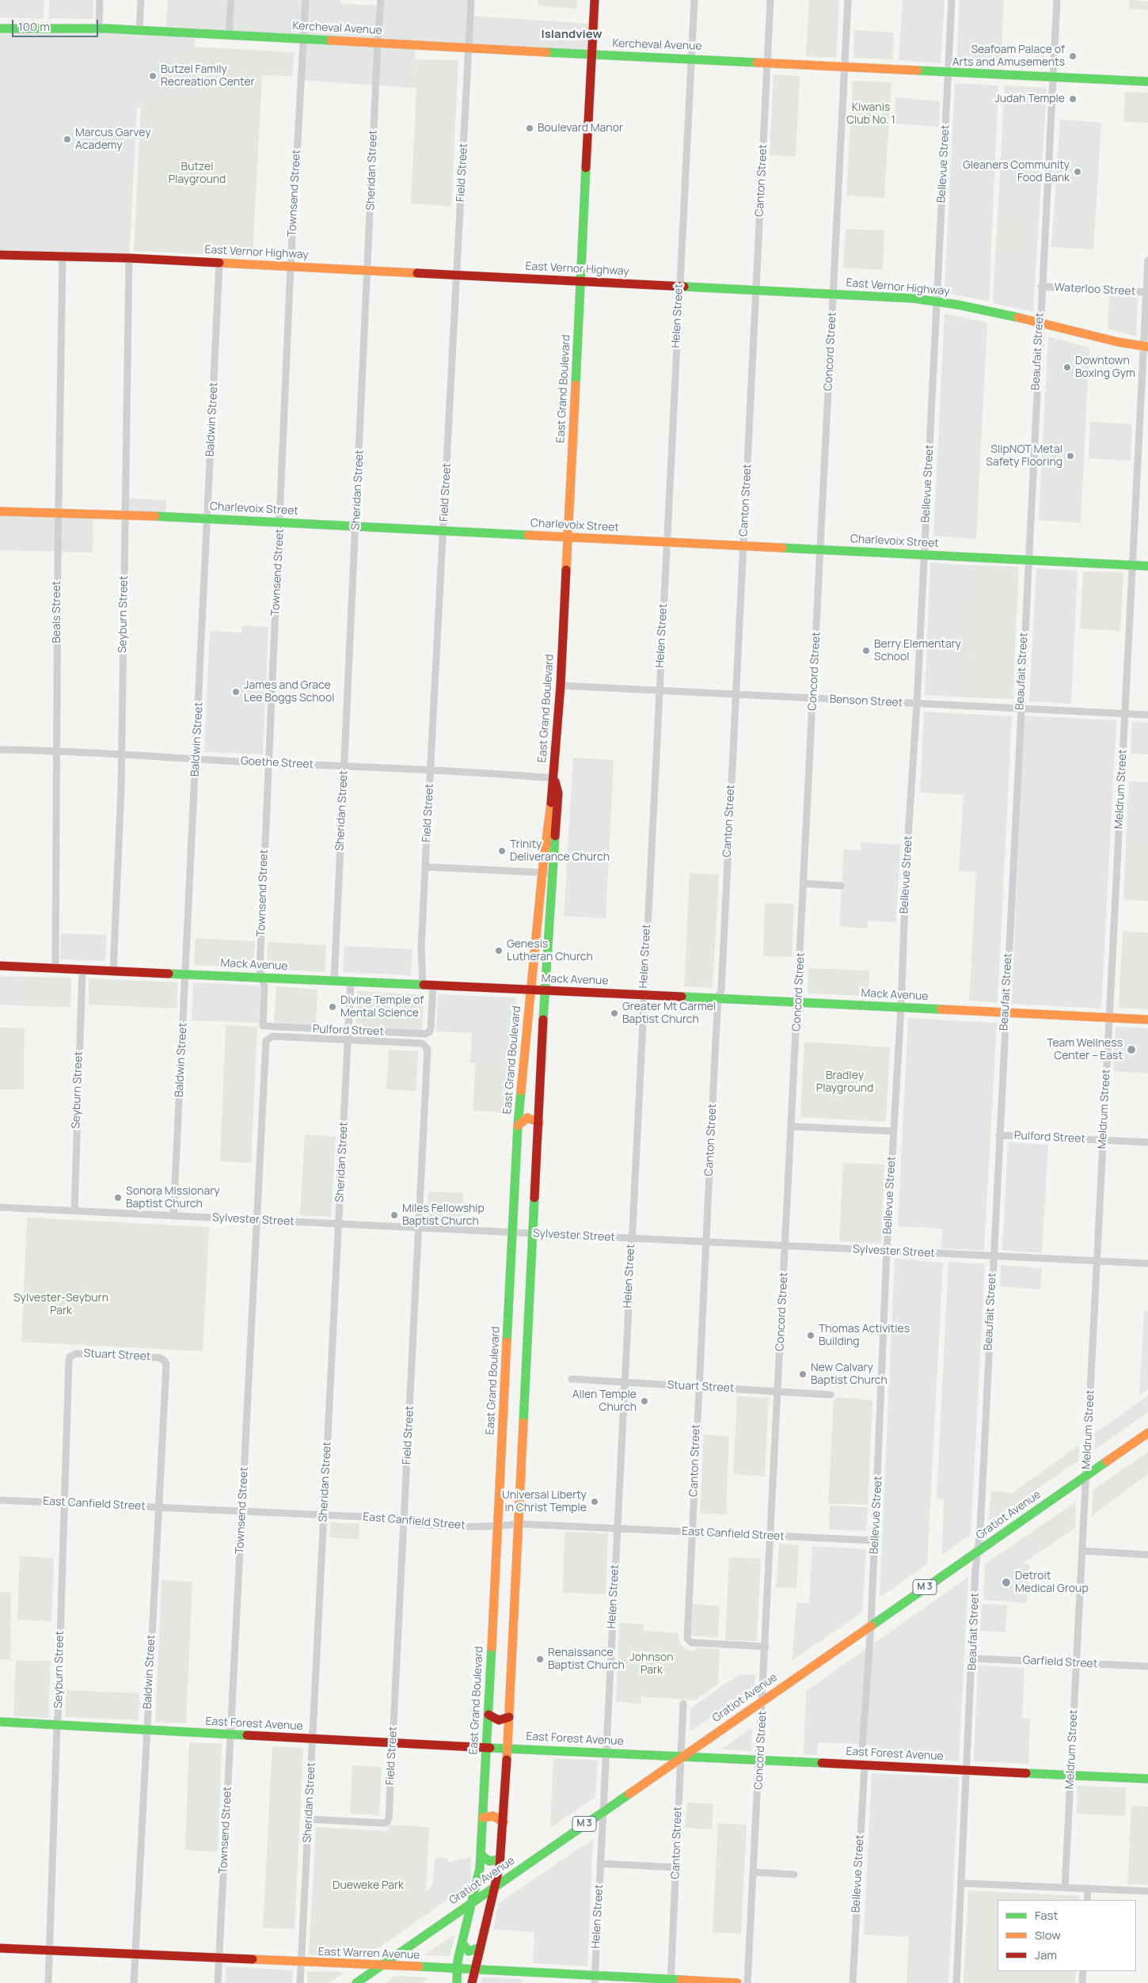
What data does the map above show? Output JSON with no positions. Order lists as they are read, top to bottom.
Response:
{
  "streets": {
    "main road": [
      "Kercheval Avenue",
      "East Vernor Highway",
      "East Grand Boulevard",
      "Charlevoix Street",
      "Mack Avenue",
      "Gratiot Avenue",
      "M 3",
      "East Forest Avenue",
      "East Warren Avenue"
    ],
    "street": [
      "Bellevue Street",
      "Sheridan Street",
      "Field Street",
      "Canton Street",
      "Townsend Street",
      "Waterloo Street",
      "Helen Street",
      "Concord Street",
      "Beaufait Street",
      "Baldwin Street",
      "Beals Street",
      "Seyburn Street",
      "Benson Street",
      "Goethe Street",
      "Meldrum Street",
      "Pulford Street",
      "Sylvester Street",
      "Stuart Street",
      "East Canfield Street",
      "Garfield Street"
    ]
  },
  "crossings": [
    ["Kercheval Avenue", "Bellevue Street"],
    ["Kercheval Avenue", "Sheridan Street"],
    ["Kercheval Avenue", "Field Street"],
    ["Kercheval Avenue", "Canton Street"],
    ["Kercheval Avenue", "Townsend Street"],
    ["Kercheval Avenue", "Helen Street"],
    ["Kercheval Avenue", "Concord Street"],
    ["Kercheval Avenue", "Beaufait Street"],
    ["Kercheval Avenue", "East Grand Boulevard"],
    ["Bellevue Street", "East Vernor Highway"],
    ["Bellevue Street", "Charlevoix Street"],
    ["Bellevue Street", "Benson Street"],
    ["Bellevue Street", "Mack Avenue"],
    ["Bellevue Street", "Sylvester Street"],
    ["Bellevue Street", "East Canfield Street"],
    ["Bellevue Street", "Gratiot Avenue"],
    ["Bellevue Street", "East Forest Avenue"],
    ["Sheridan Street", "Field Street"],
    ["Sheridan Street", "East Vernor Highway"],
    ["Sheridan Street", "Charlevoix Street"],
    ["Sheridan Street", "Goethe Street"],
    ["Sheridan Street", "Mack Avenue"],
    ["Sheridan Street", "Pulford Street"],
    ["Sheridan Street", "Sylvester Street"],
    ["Sheridan Street", "East Canfield Street"],
    ["Sheridan Street", "East Forest Avenue"],
    ["Sheridan Street", "East Warren Avenue"],
    ["Field Street", "East Vernor Highway"],
    ["Field Street", "Charlevoix Street"],
    ["Field Street", "Goethe Street"],
    ["Field Street", "Mack Avenue"],
    ["Field Street", "Pulford Street"],
    ["Field Street", "Sylvester Street"],
    ["Field Street", "East Canfield Street"],
    ["Field Street", "East Forest Avenue"],
    ["Canton Street", "East Vernor Highway"],
    ["Canton Street", "Concord Street"],
    ["Canton Street", "Charlevoix Street"],
    ["Canton Street", "Benson Street"],
    ["Canton Street", "Mack Avenue"],
    ["Canton Street", "Sylvester Street"],
    ["Canton Street", "Stuart Street"],
    ["Canton Street", "East Canfield Street"],
    ["Canton Street", "Gratiot Avenue"],
    ["Canton Street", "East Forest Avenue"],
    ["Canton Street", "East Warren Avenue"],
    ["Townsend Street", "East Vernor Highway"],
    ["Townsend Street", "Charlevoix Street"],
    ["Townsend Street", "Goethe Street"],
    ["Townsend Street", "Mack Avenue"],
    ["Townsend Street", "Pulford Street"],
    ["Townsend Street", "Sylvester Street"],
    ["Townsend Street", "East Canfield Street"],
    ["Townsend Street", "East Forest Avenue"],
    ["Townsend Street", "East Warren Avenue"],
    ["East Vernor Highway", "Helen Street"],
    ["East Vernor Highway", "Concord Street"],
    ["East Vernor Highway", "Beaufait Street"],
    ["East Vernor Highway", "East Grand Boulevard"],
    ["East Vernor Highway", "Baldwin Street"],
    ["East Vernor Highway", "Beals Street"],
    ["East Vernor Highway", "Seyburn Street"],
    ["East Vernor Highway", "Meldrum Street"],
    ["Waterloo Street", "Beaufait Street"],
    ["Waterloo Street", "Meldrum Street"],
    ["Helen Street", "Charlevoix Street"],
    ["Helen Street", "Benson Street"],
    ["Helen Street", "Mack Avenue"],
    ["Helen Street", "Sylvester Street"],
    ["Helen Street", "Stuart Street"],
    ["Helen Street", "East Canfield Street"],
    ["Helen Street", "Gratiot Avenue"],
    ["Helen Street", "East Forest Avenue"],
    ["Helen Street", "East Warren Avenue"],
    ["Concord Street", "Charlevoix Street"],
    ["Concord Street", "Benson Street"],
    ["Concord Street", "Mack Avenue"],
    ["Concord Street", "Sylvester Street"],
    ["Concord Street", "Stuart Street"],
    ["Concord Street", "East Canfield Street"],
    ["Concord Street", "Gratiot Avenue"],
    ["Concord Street", "East Forest Avenue"],
    ["Beaufait Street", "Charlevoix Street"],
    ["Beaufait Street", "Benson Street"],
    ["Beaufait Street", "Mack Avenue"],
    ["Beaufait Street", "Pulford Street"],
    ["Beaufait Street", "Sylvester Street"],
    ["Beaufait Street", "Gratiot Avenue"],
    ["Beaufait Street", "Garfield Street"],
    ["Beaufait Street", "East Forest Avenue"],
    ["East Grand Boulevard", "Charlevoix Street"],
    ["East Grand Boulevard", "Benson Street"],
    ["East Grand Boulevard", "Goethe Street"],
    ["East Grand Boulevard", "Mack Avenue"],
    ["East Grand Boulevard", "Sylvester Street"],
    ["East Grand Boulevard", "East Canfield Street"],
    ["East Grand Boulevard", "Gratiot Avenue"],
    ["East Grand Boulevard", "East Forest Avenue"],
    ["East Grand Boulevard", "East Warren Avenue"],
    ["Baldwin Street", "Charlevoix Street"],
    ["Baldwin Street", "Goethe Street"],
    ["Baldwin Street", "Mack Avenue"],
    ["Baldwin Street", "Sylvester Street"],
    ["Baldwin Street", "Stuart Street"],
    ["Baldwin Street", "East Canfield Street"],
    ["Baldwin Street", "East Forest Avenue"],
    ["Baldwin Street", "East Warren Avenue"],
    ["Charlevoix Street", "Beals Street"],
    ["Charlevoix Street", "Seyburn Street"],
    ["Charlevoix Street", "Meldrum Street"],
    ["Beals Street", "Goethe Street"],
    ["Beals Street", "Mack Avenue"],
    ["Seyburn Street", "Goethe Street"],
    ["Seyburn Street", "Mack Avenue"],
    ["Seyburn Street", "Sylvester Street"],
    ["Seyburn Street", "Stuart Street"],
    ["Seyburn Street", "East Canfield Street"],
    ["Seyburn Street", "East Forest Avenue"],
    ["Seyburn Street", "East Warren Avenue"],
    ["Benson Street", "Meldrum Street"],
    ["Meldrum Street", "Mack Avenue"],
    ["Meldrum Street", "Pulford Street"],
    ["Meldrum Street", "Sylvester Street"],
    ["Meldrum Street", "Gratiot Avenue"],
    ["Meldrum Street", "Garfield Street"],
    ["Meldrum Street", "East Forest Avenue"],
    ["Mack Avenue", "Pulford Street"],
    ["Gratiot Avenue", "East Forest Avenue"],
    ["Gratiot Avenue", "East Warren Avenue"]
  ],
  "districts": ["Islandview"],
  "parks": [
    "Kiwanis Club No. 1",
    "Butzel Playground",
    "Bradley Playground",
    "Sylvester-Seyburn Park",
    "Johnson Park",
    "Dueweke Park"
  ],
  "places": [
    "Seafoam Palace of Arts and Amusements",
    "Butzel Family Recreation Center",
    "Judah Temple",
    "Boulevard Manor",
    "Marcus Garvey Academy",
    "Gleaners Community Food Bank",
    "Downtown Boxing Gym",
    "SlipNOT Metal Safety Flooring",
    "Berry Elementary School",
    "James and Grace Lee Boggs School",
    "Trinity Deliverance Church",
    "Genesis Lutheran Church",
    "Divine Temple of Mental Science",
    "Greater Mt Carmel Baptist Church",
    "Team Wellness Center – East",
    "Sonora Missionary Baptist Church",
    "Miles Fellowship Baptist Church",
    "Thomas Activities Building",
    "New Calvary Baptist Church",
    "Allen Temple Church",
    "Universal Liberty in Christ Temple",
    "Detroit Medical Group",
    "Renaissance Baptist Church"
  ],
  "legend": ["Fast", "Slow", "Jam"],
  "scale_bar": "100 m"
}
